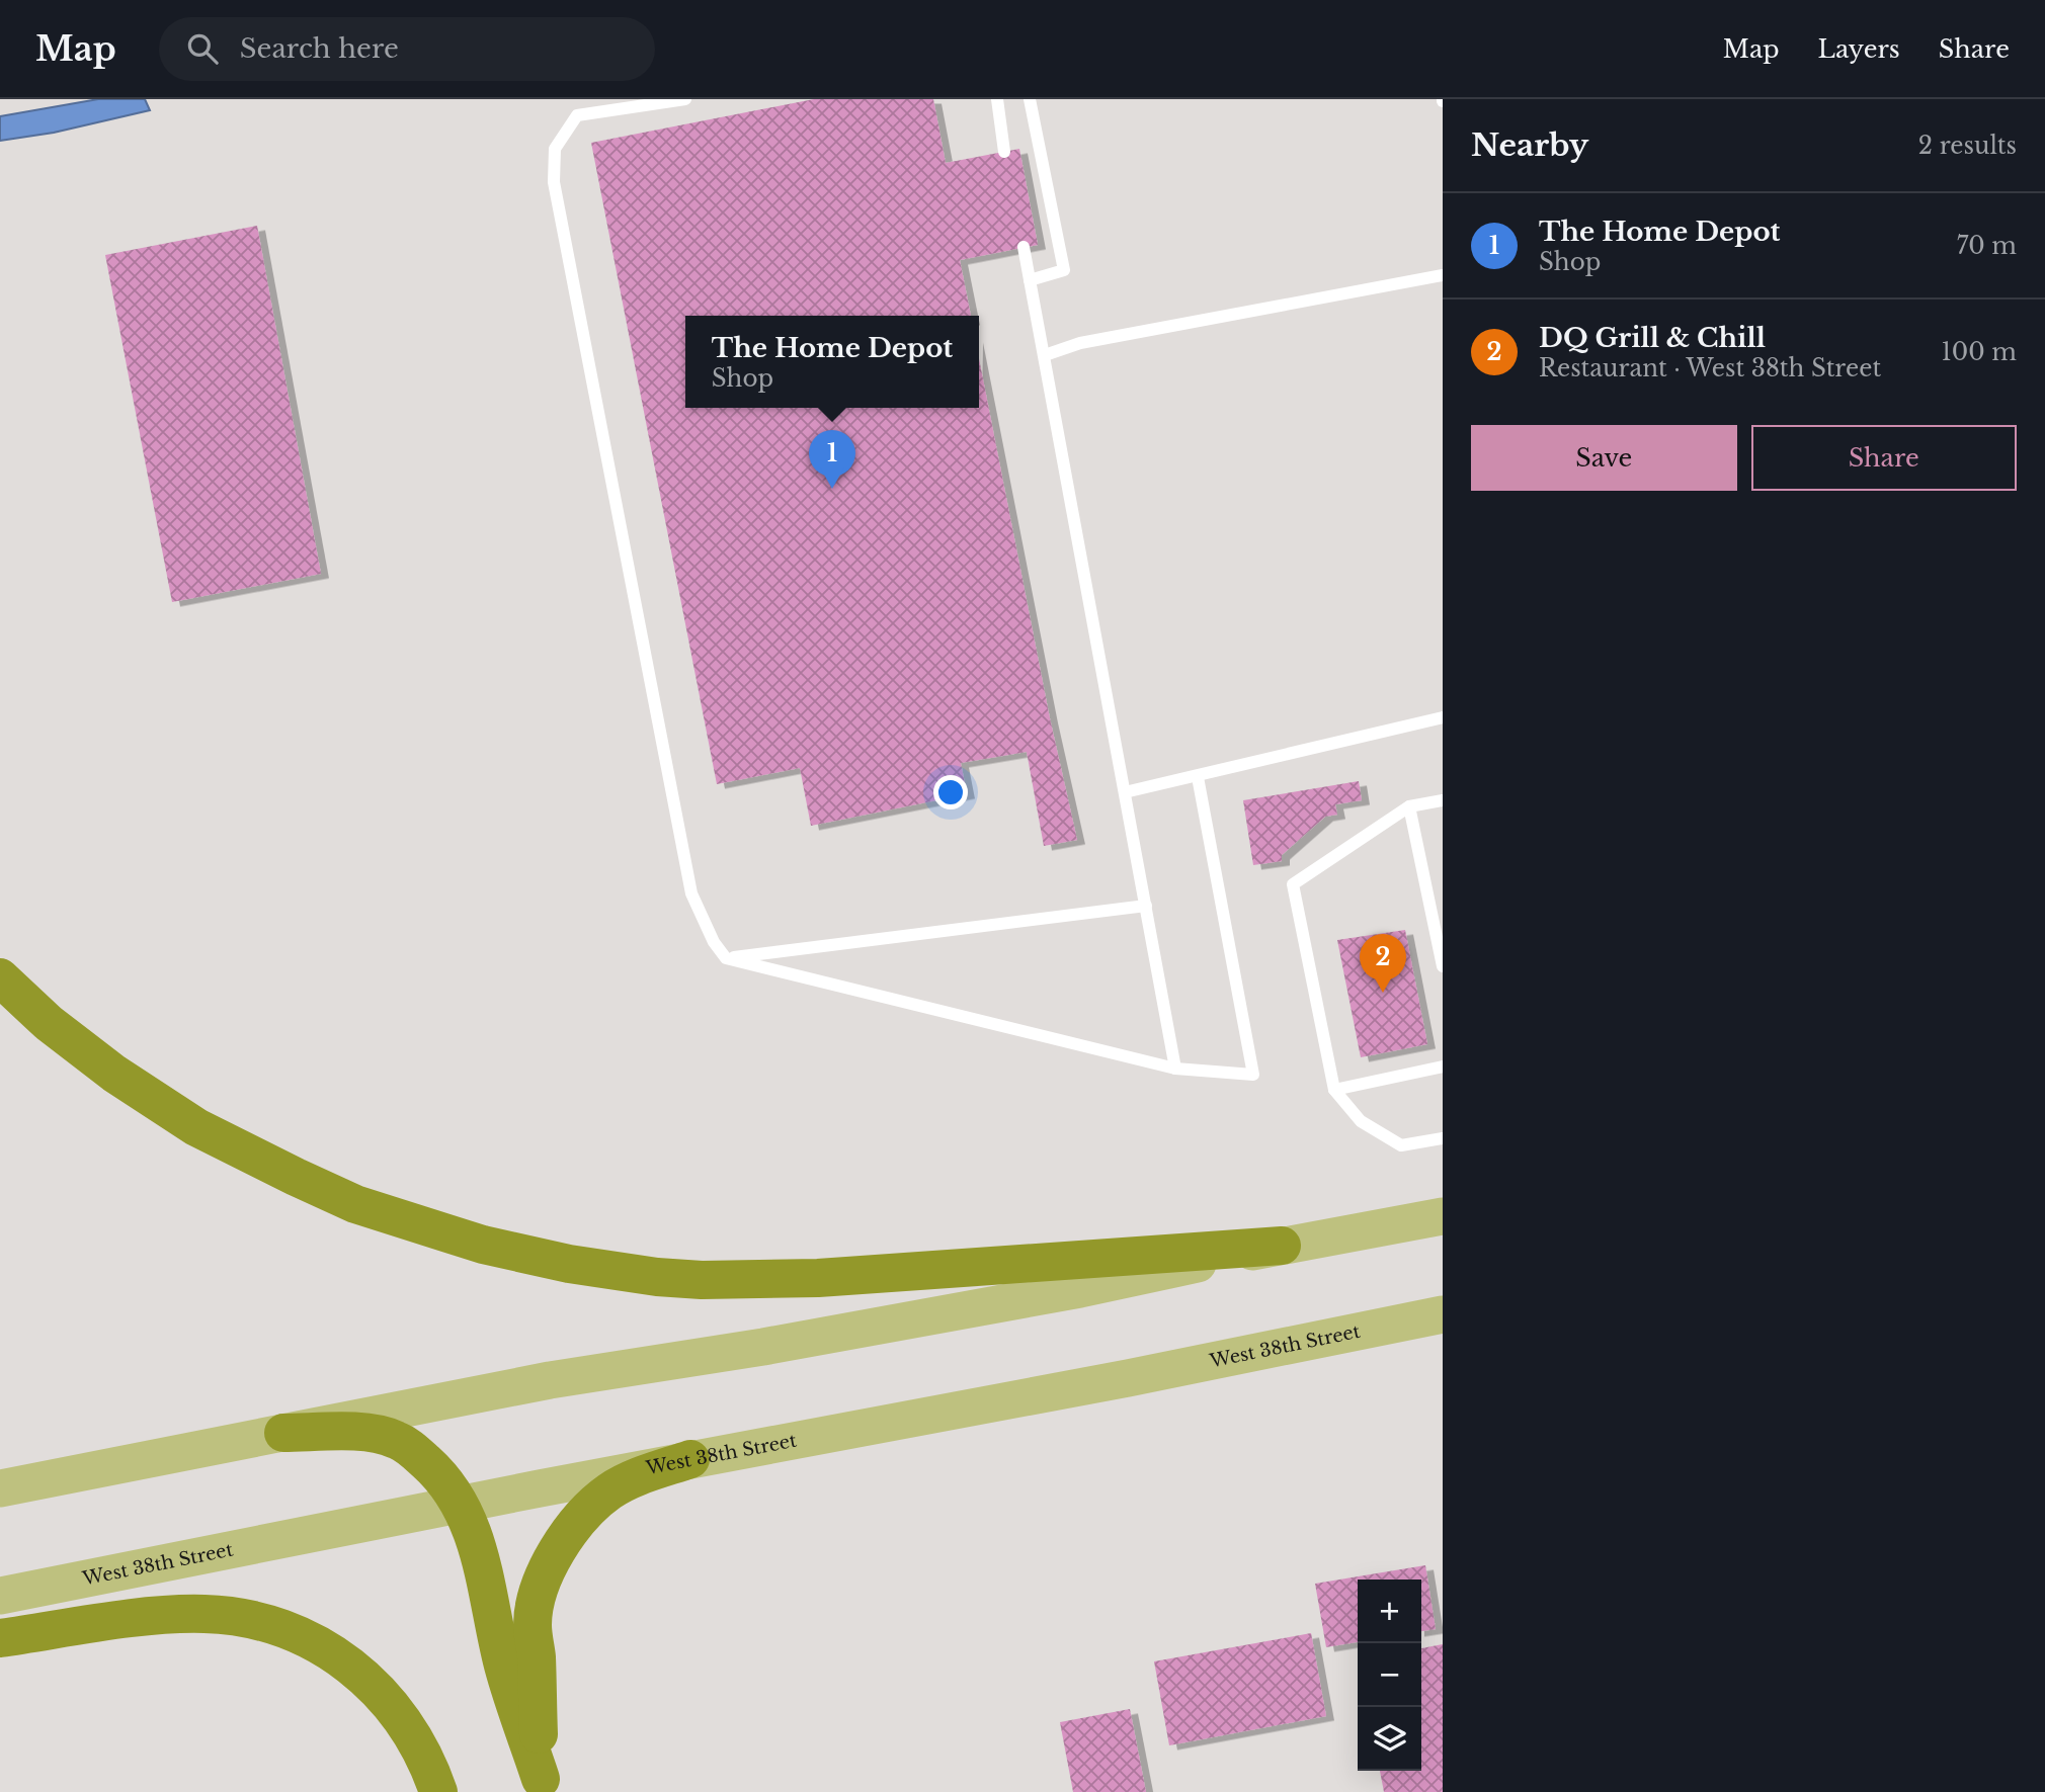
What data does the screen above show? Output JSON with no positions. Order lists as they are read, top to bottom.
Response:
{
  "streets": {
    "main road": ["West 38th Street"]
  },
  "page": {
    "header": "Map",
    "search": "Search here",
    "nav": ["Map", "Layers", "Share"],
    "heading": ["Nearby", "2 results"],
    "list": [
      {
        "mark": "1",
        "name": "The Home Depot",
        "note": "Shop",
        "value": "70 m"
      },
      {
        "mark": "2",
        "name": "DQ Grill & Chill",
        "note": "Restaurant · West 38th Street",
        "value": "100 m"
      }
    ],
    "popup": ["The Home Depot", "Shop"],
    "buttons": ["Save", "Share"],
    "pins": ["1", "2"],
    "map_buttons": ["+", "−"]
  }
}
